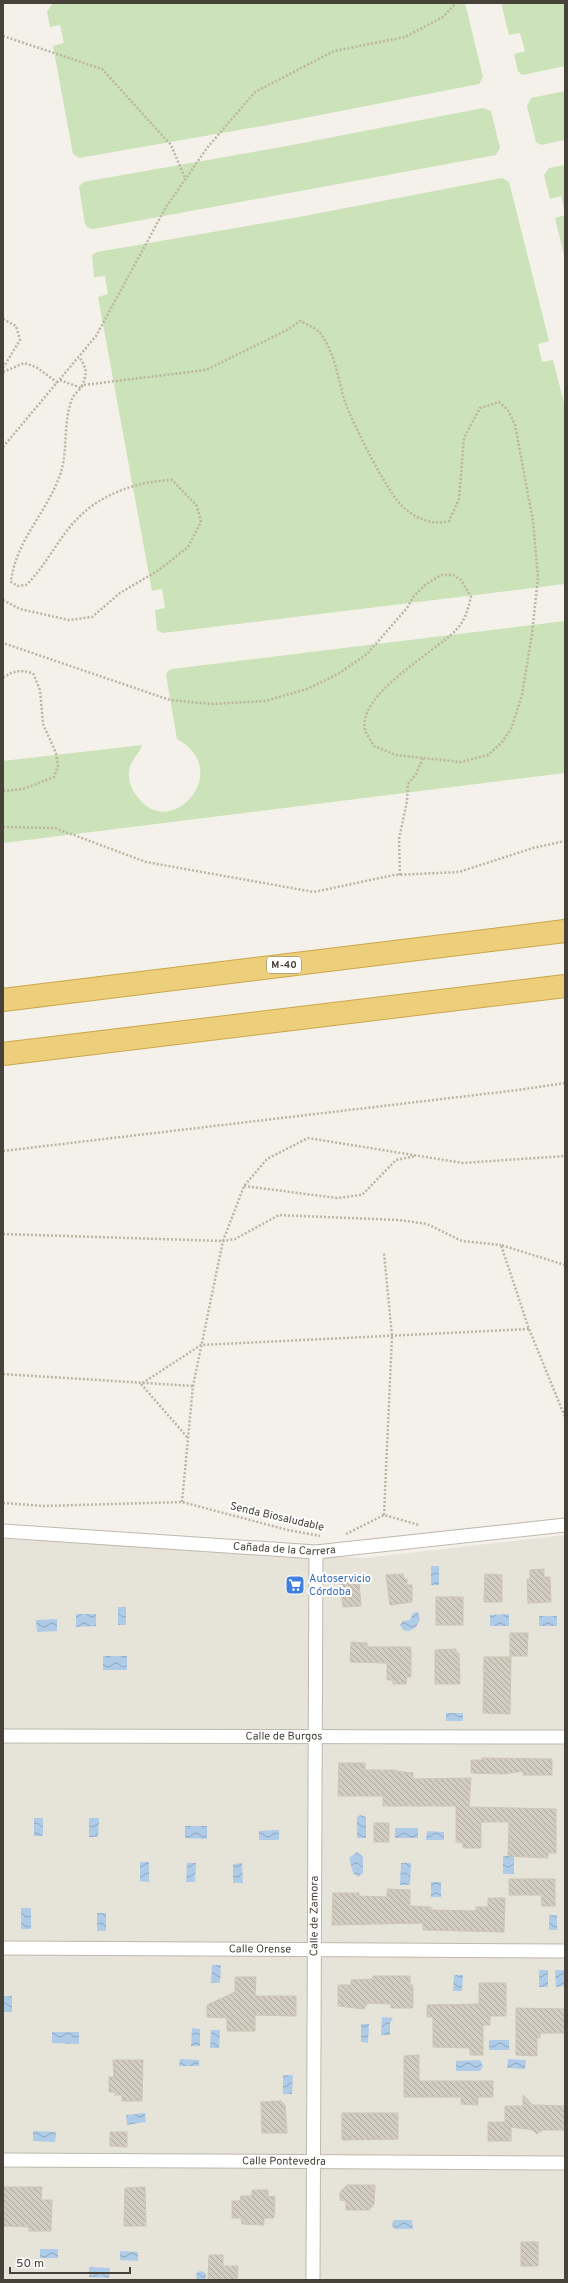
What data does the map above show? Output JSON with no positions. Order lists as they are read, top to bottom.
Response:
{
  "streets": {
    "highway": ["M-40"],
    "street": [
      "Cañada de la Carrera",
      "Calle de Burgos",
      "Calle de Zamora",
      "Calle Orense",
      "Calle Pontevedra"
    ],
    "path": ["Senda Biosaludable"]
  },
  "crossings": [
    ["Cañada de la Carrera", "Calle de Zamora"],
    ["Calle de Burgos", "Calle de Zamora"],
    ["Calle de Zamora", "Calle Orense"],
    ["Calle de Zamora", "Calle Pontevedra"]
  ],
  "places": {
    "supermarket": ["Autoservicio Córdoba"]
  },
  "scale_bar": "50 m"
}
